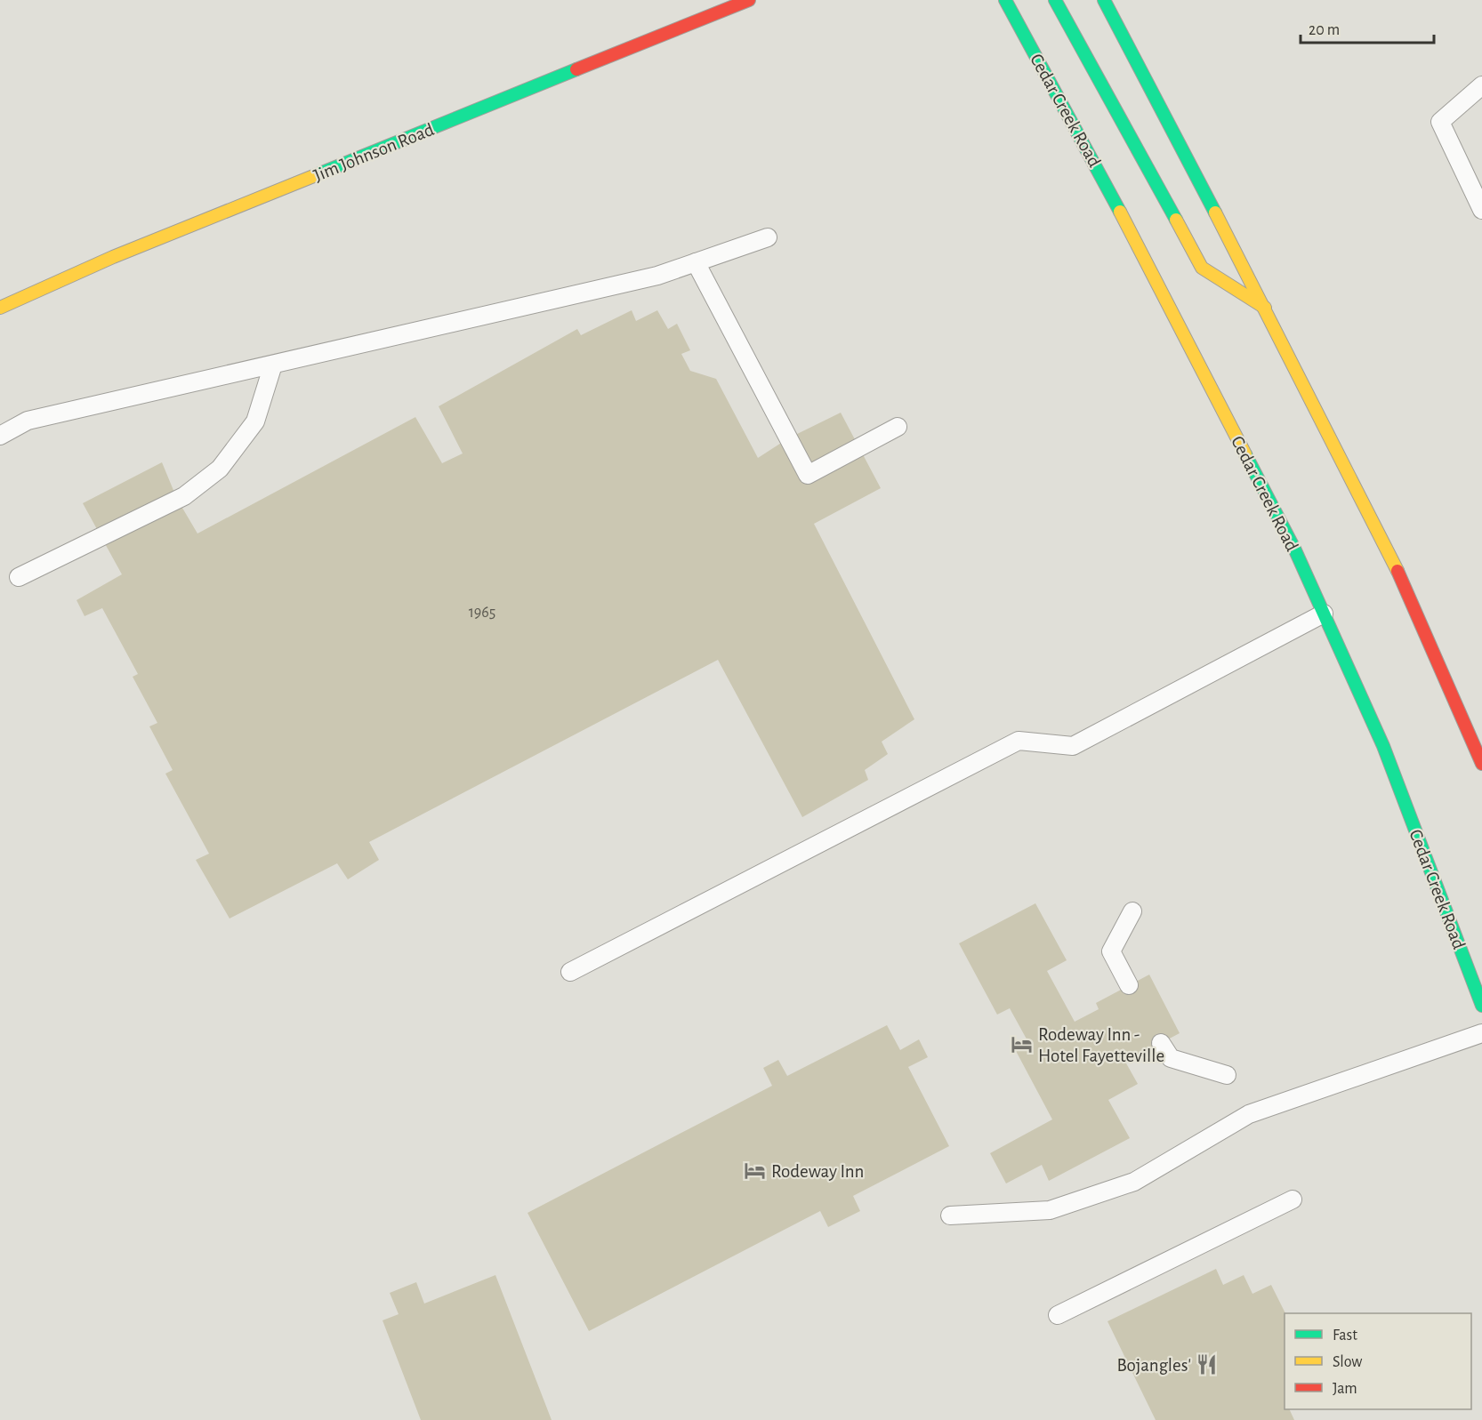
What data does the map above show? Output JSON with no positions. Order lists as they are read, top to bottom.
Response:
{
  "streets": {
    "main road": ["Cedar Creek Road", "Jim Johnson Road"]
  },
  "places": {
    "hotel": ["Rodeway Inn - Hotel Fayetteville", "Rodeway Inn"],
    "restaurant": ["Bojangles'"]
  },
  "house_numbers": ["1965"],
  "legend": ["Fast", "Slow", "Jam"],
  "scale_bar": "20 m"
}
